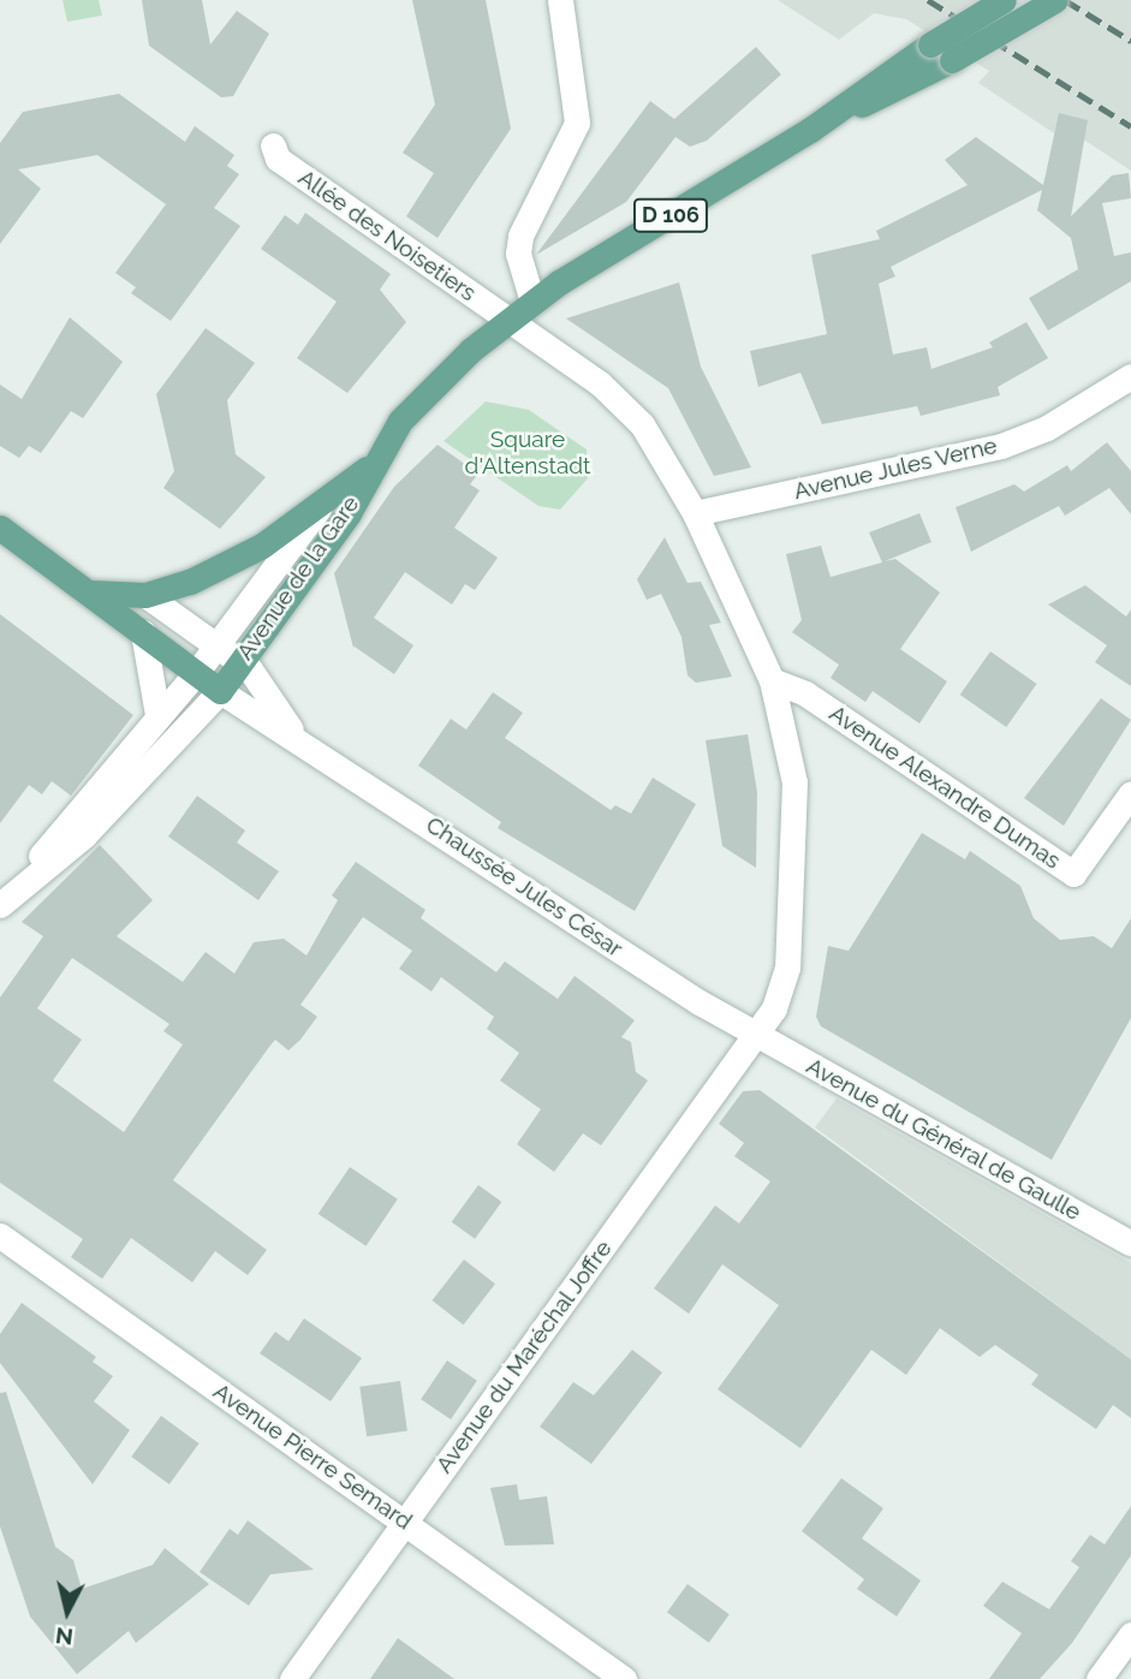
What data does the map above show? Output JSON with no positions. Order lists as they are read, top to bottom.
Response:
{
  "streets": {
    "main road": ["D 106", "Avenue de la Gare", "Chaussée Jules César"],
    "street": [
      "Allée des Noisetiers",
      "Avenue Jules Verne",
      "Avenue Alexandre Dumas",
      "Avenue du Général de Gaulle",
      "Avenue du Maréchal Joffre",
      "Avenue Pierre Semard"
    ]
  },
  "crossings": [
    ["D 106", "Allée des Noisetiers"],
    ["D 106", "Avenue de la Gare"],
    ["D 106", "Chaussée Jules César"],
    ["Allée des Noisetiers", "Avenue Jules Verne"],
    ["Allée des Noisetiers", "Avenue de la Gare"],
    ["Allée des Noisetiers", "Avenue Alexandre Dumas"],
    ["Allée des Noisetiers", "Avenue du Maréchal Joffre"],
    ["Avenue de la Gare", "Chaussée Jules César"],
    ["Avenue Alexandre Dumas", "Avenue du Maréchal Joffre"],
    ["Chaussée Jules César", "Avenue du Général de Gaulle"],
    ["Chaussée Jules César", "Avenue du Maréchal Joffre"],
    ["Avenue du Général de Gaulle", "Avenue du Maréchal Joffre"],
    ["Avenue du Maréchal Joffre", "Avenue Pierre Semard"]
  ],
  "parks": ["Square d'Altenstadt"],
  "north": "bottom"
}
